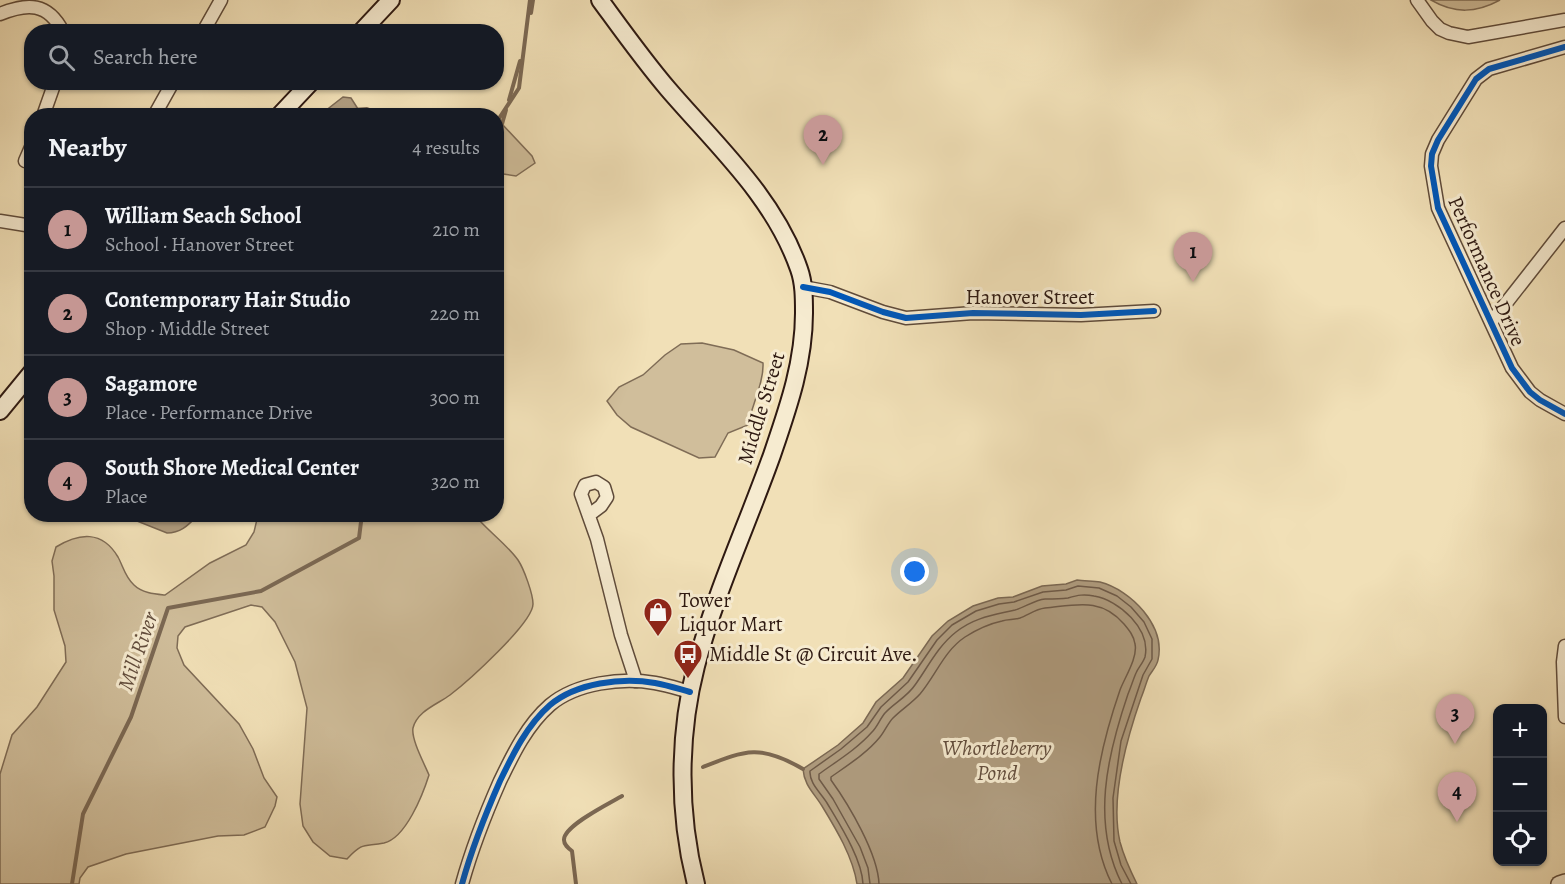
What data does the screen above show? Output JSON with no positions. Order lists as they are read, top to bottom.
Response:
{
  "streets": {
    "main road": ["Middle Street"],
    "street": ["Performance Drive", "Hanover Street"]
  },
  "crossings": [
    ["Hanover Street", "Middle Street"]
  ],
  "water": ["Mill River", "Whortleberry Pond"],
  "places": {
    "shop": ["Tower Liquor Mart"],
    "bus stop": ["Middle St @ Circuit Ave."]
  },
  "page": {
    "search": "Search here",
    "heading": ["Nearby", "4 results"],
    "pins": [
      "2",
      "1",
      "3",
      "4"
    ],
    "list": [
      {
        "mark": "1",
        "name": "William Seach School",
        "note": "School · Hanover Street",
        "value": "210 m"
      },
      {
        "mark": "2",
        "name": "Contemporary Hair Studio",
        "note": "Shop · Middle Street",
        "value": "220 m"
      },
      {
        "mark": "3",
        "name": "Sagamore",
        "note": "Place · Performance Drive",
        "value": "300 m"
      },
      {
        "mark": "4",
        "name": "South Shore Medical Center",
        "note": "Place",
        "value": "320 m"
      }
    ],
    "map_buttons": ["+", "−"]
  }
}
